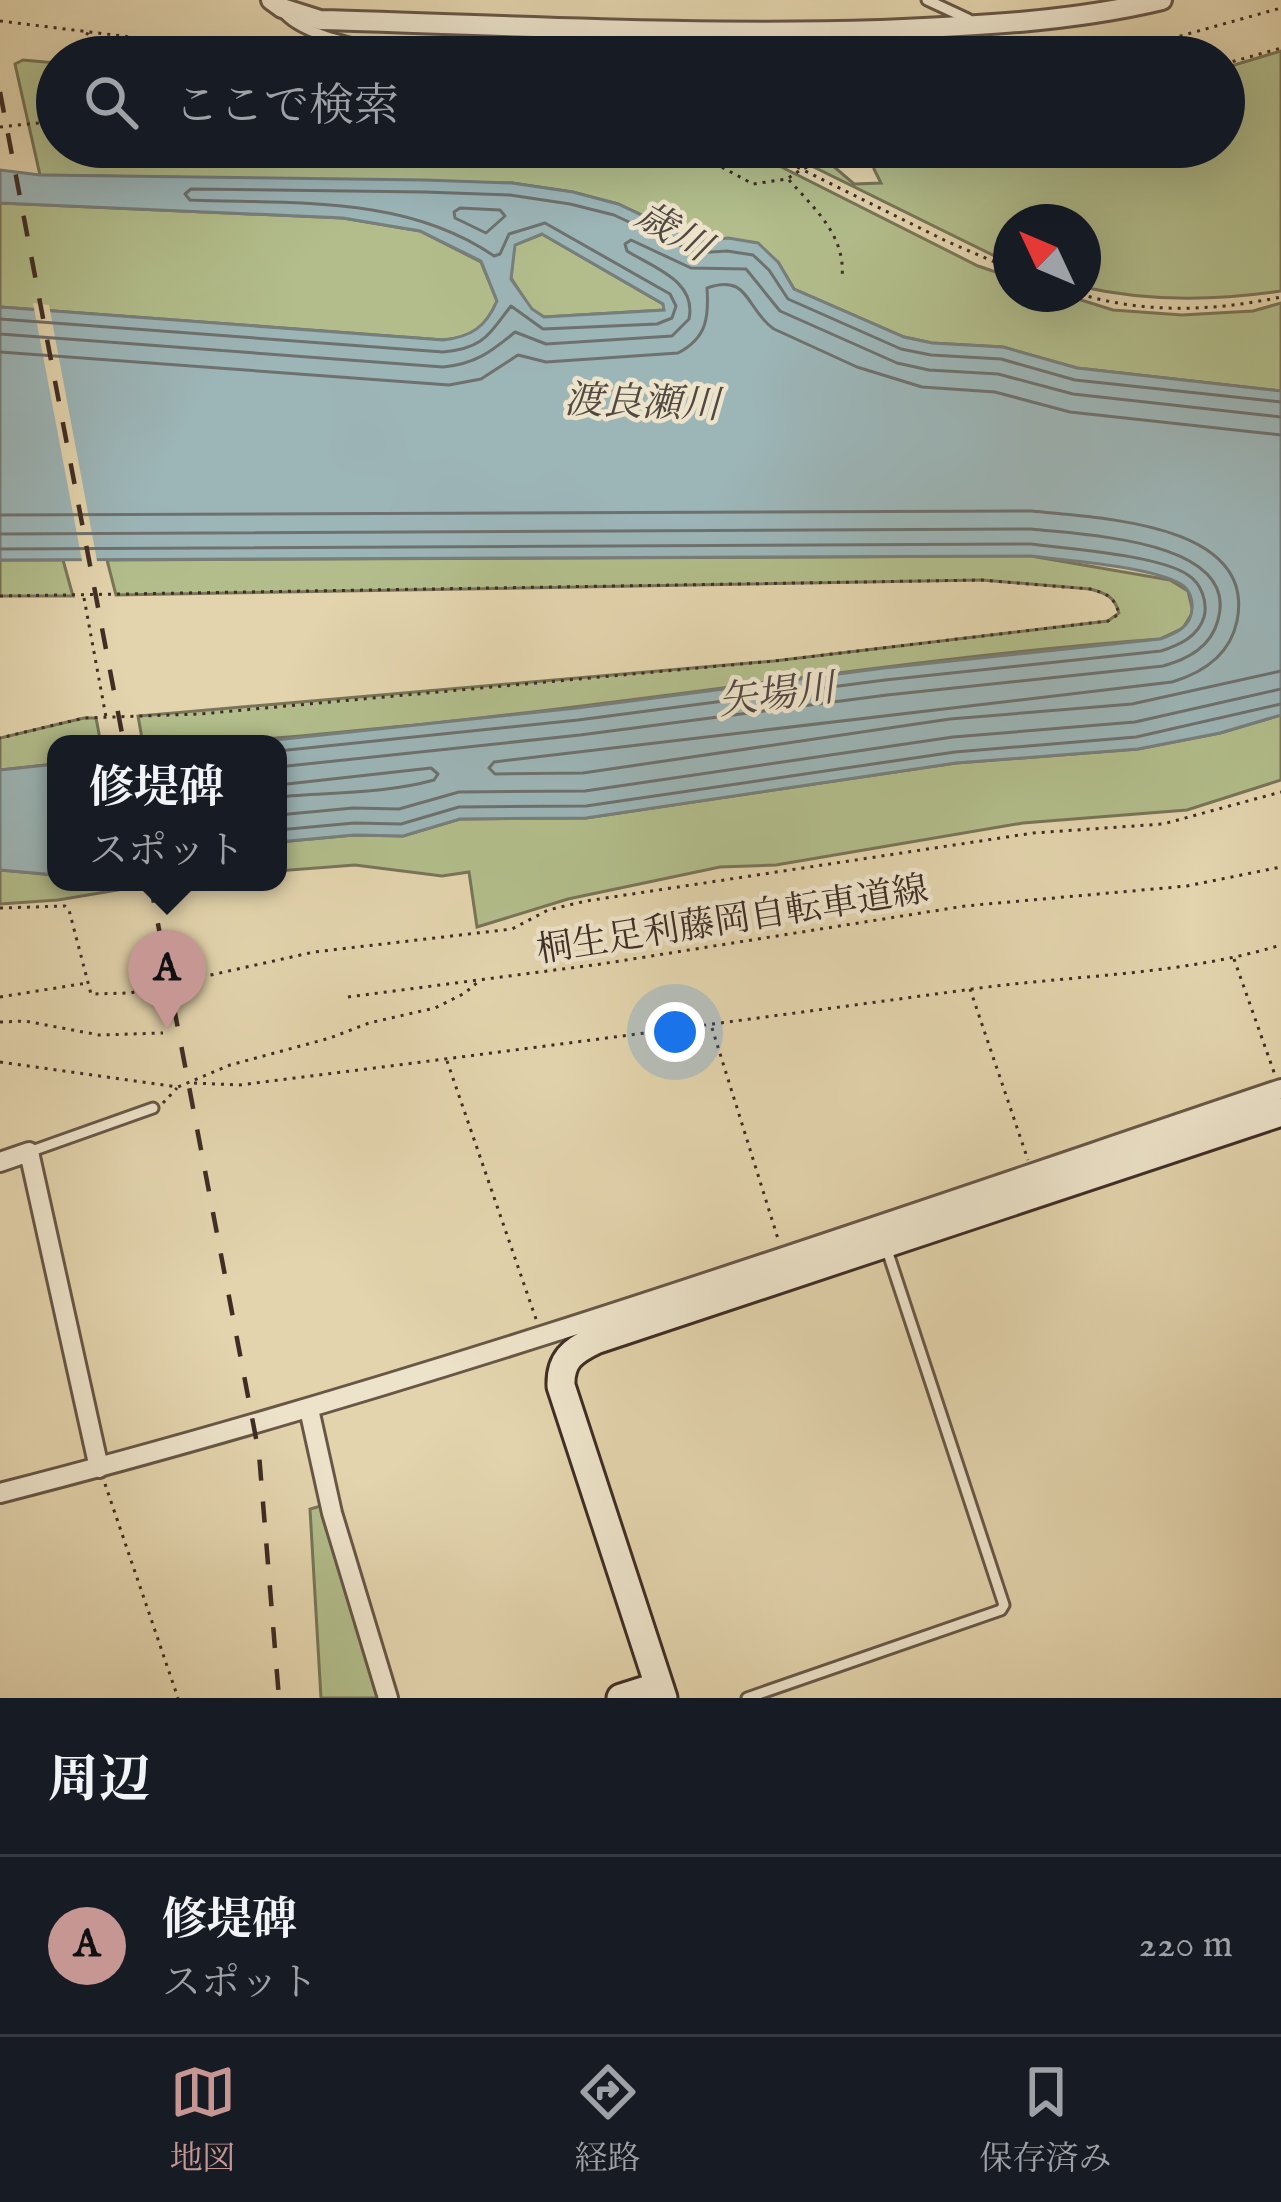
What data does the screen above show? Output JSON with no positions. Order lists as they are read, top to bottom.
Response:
{
  "streets": {
    "path": ["桐生足利藤岡自転車道線"]
  },
  "water": ["歳川", "渡良瀬川", "矢場川"],
  "north": "top left",
  "page": {
    "search": "ここで検索",
    "popup": ["修堤碑", "スポット"],
    "pins": "A",
    "heading": "周辺",
    "list": [
      {
        "mark": "A",
        "name": "修堤碑",
        "note": "スポット",
        "value": "220 m"
      }
    ],
    "nav": ["地図", "経路", "保存済み"]
  }
}
